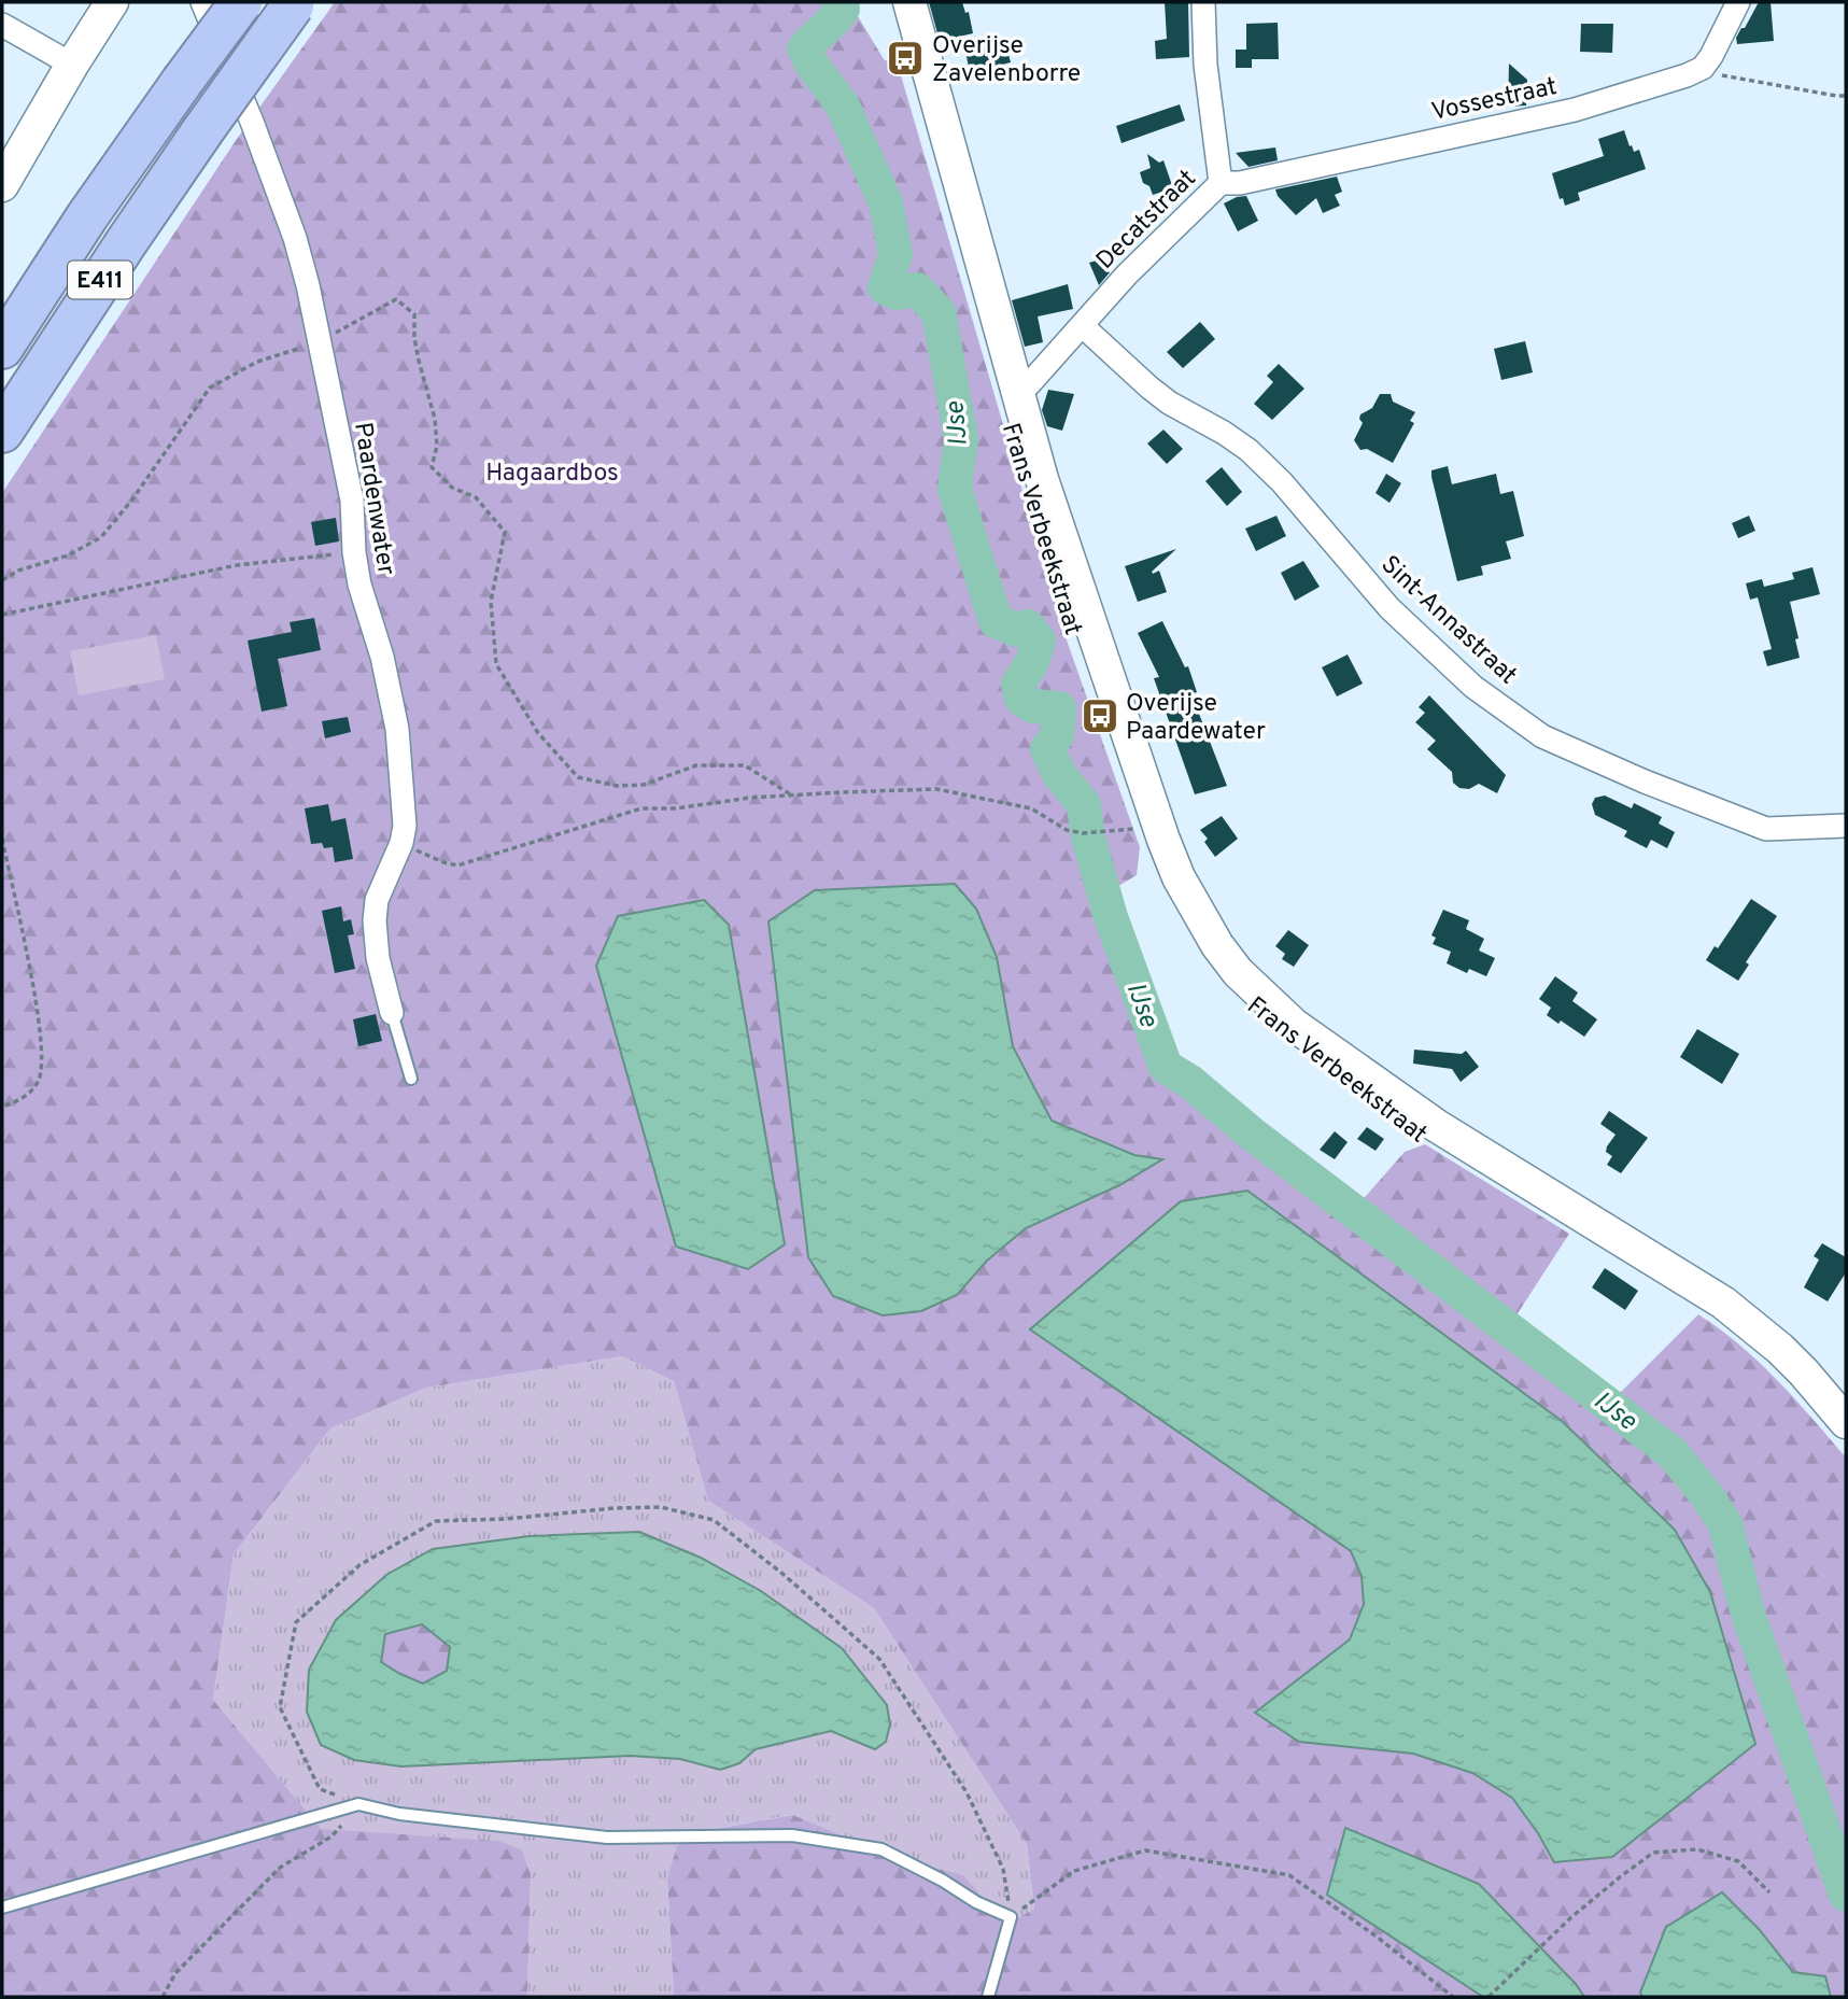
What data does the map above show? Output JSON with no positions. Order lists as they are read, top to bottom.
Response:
{
  "streets": {
    "highway": ["E411"],
    "main road": ["Frans Verbeekstraat"],
    "street": [
      "Vossestraat",
      "Decatstraat",
      "Paardenwater",
      "Sint-Annastraat"
    ]
  },
  "crossings": [
    ["Vossestraat", "Decatstraat"],
    ["Decatstraat", "Frans Verbeekstraat"],
    ["Decatstraat", "Sint-Annastraat"]
  ],
  "water": ["IJse"],
  "parks": ["Hagaardbos"],
  "places": {
    "bus stop": ["Overijse Zavelenborre", "Overijse Paardewater"]
  }
}
